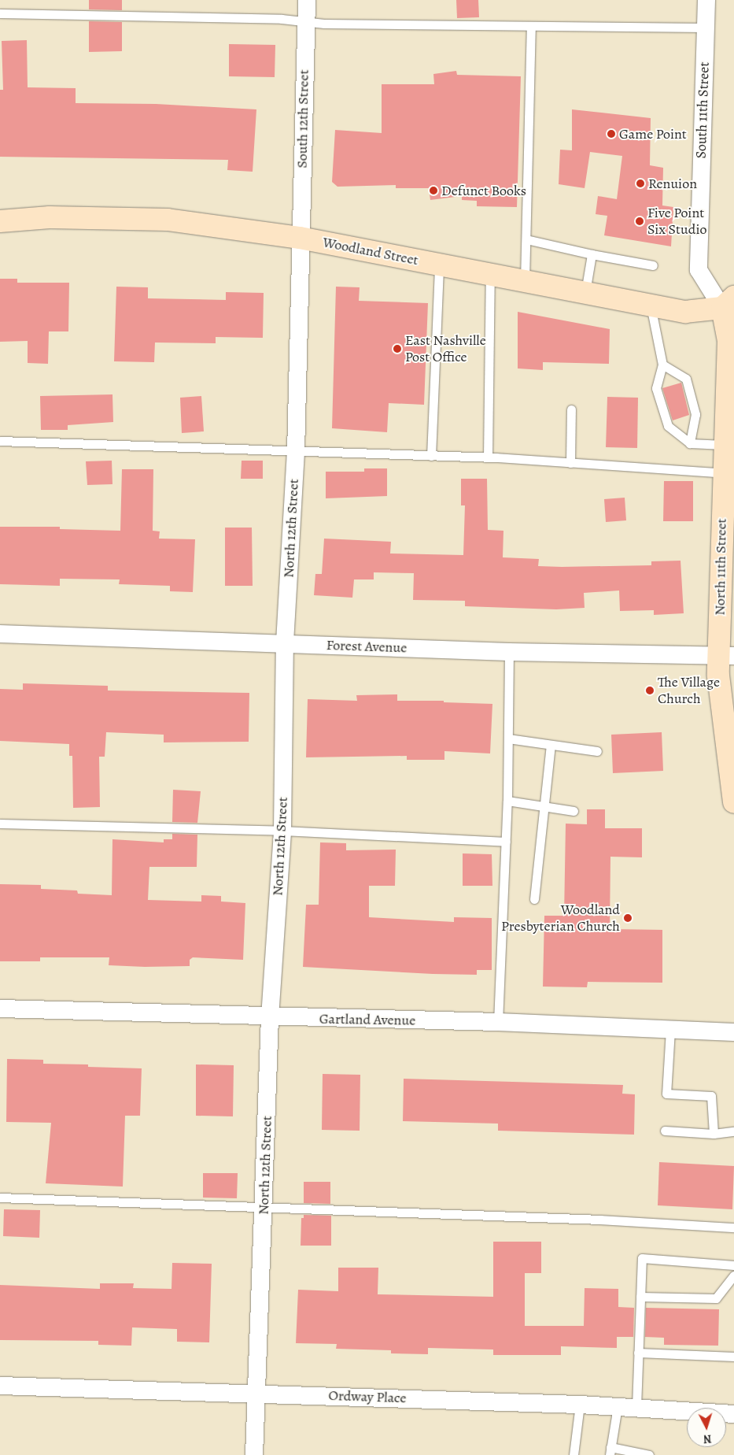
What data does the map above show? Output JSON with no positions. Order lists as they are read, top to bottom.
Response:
{
  "streets": {
    "street": [
      "South 11th Street",
      "South 12th Street",
      "Woodland Street",
      "North 12th Street",
      "North 11th Street",
      "Forest Avenue",
      "Gartland Avenue",
      "Ordway Place"
    ]
  },
  "crossings": [
    ["South 11th Street", "Woodland Street"],
    ["South 11th Street", "North 11th Street"],
    ["South 12th Street", "Woodland Street"],
    ["South 12th Street", "North 12th Street"],
    ["Woodland Street", "North 12th Street"],
    ["Woodland Street", "North 11th Street"],
    ["North 12th Street", "Forest Avenue"],
    ["North 12th Street", "Gartland Avenue"],
    ["North 12th Street", "Ordway Place"],
    ["North 11th Street", "Forest Avenue"]
  ],
  "places": [
    "Game Point",
    "Renuion",
    "Defunct Books",
    "Five Point Six Studio",
    "East Nashville Post Office",
    "The Village Church",
    "Woodland Presbyterian Church"
  ],
  "north": "bottom"
}
